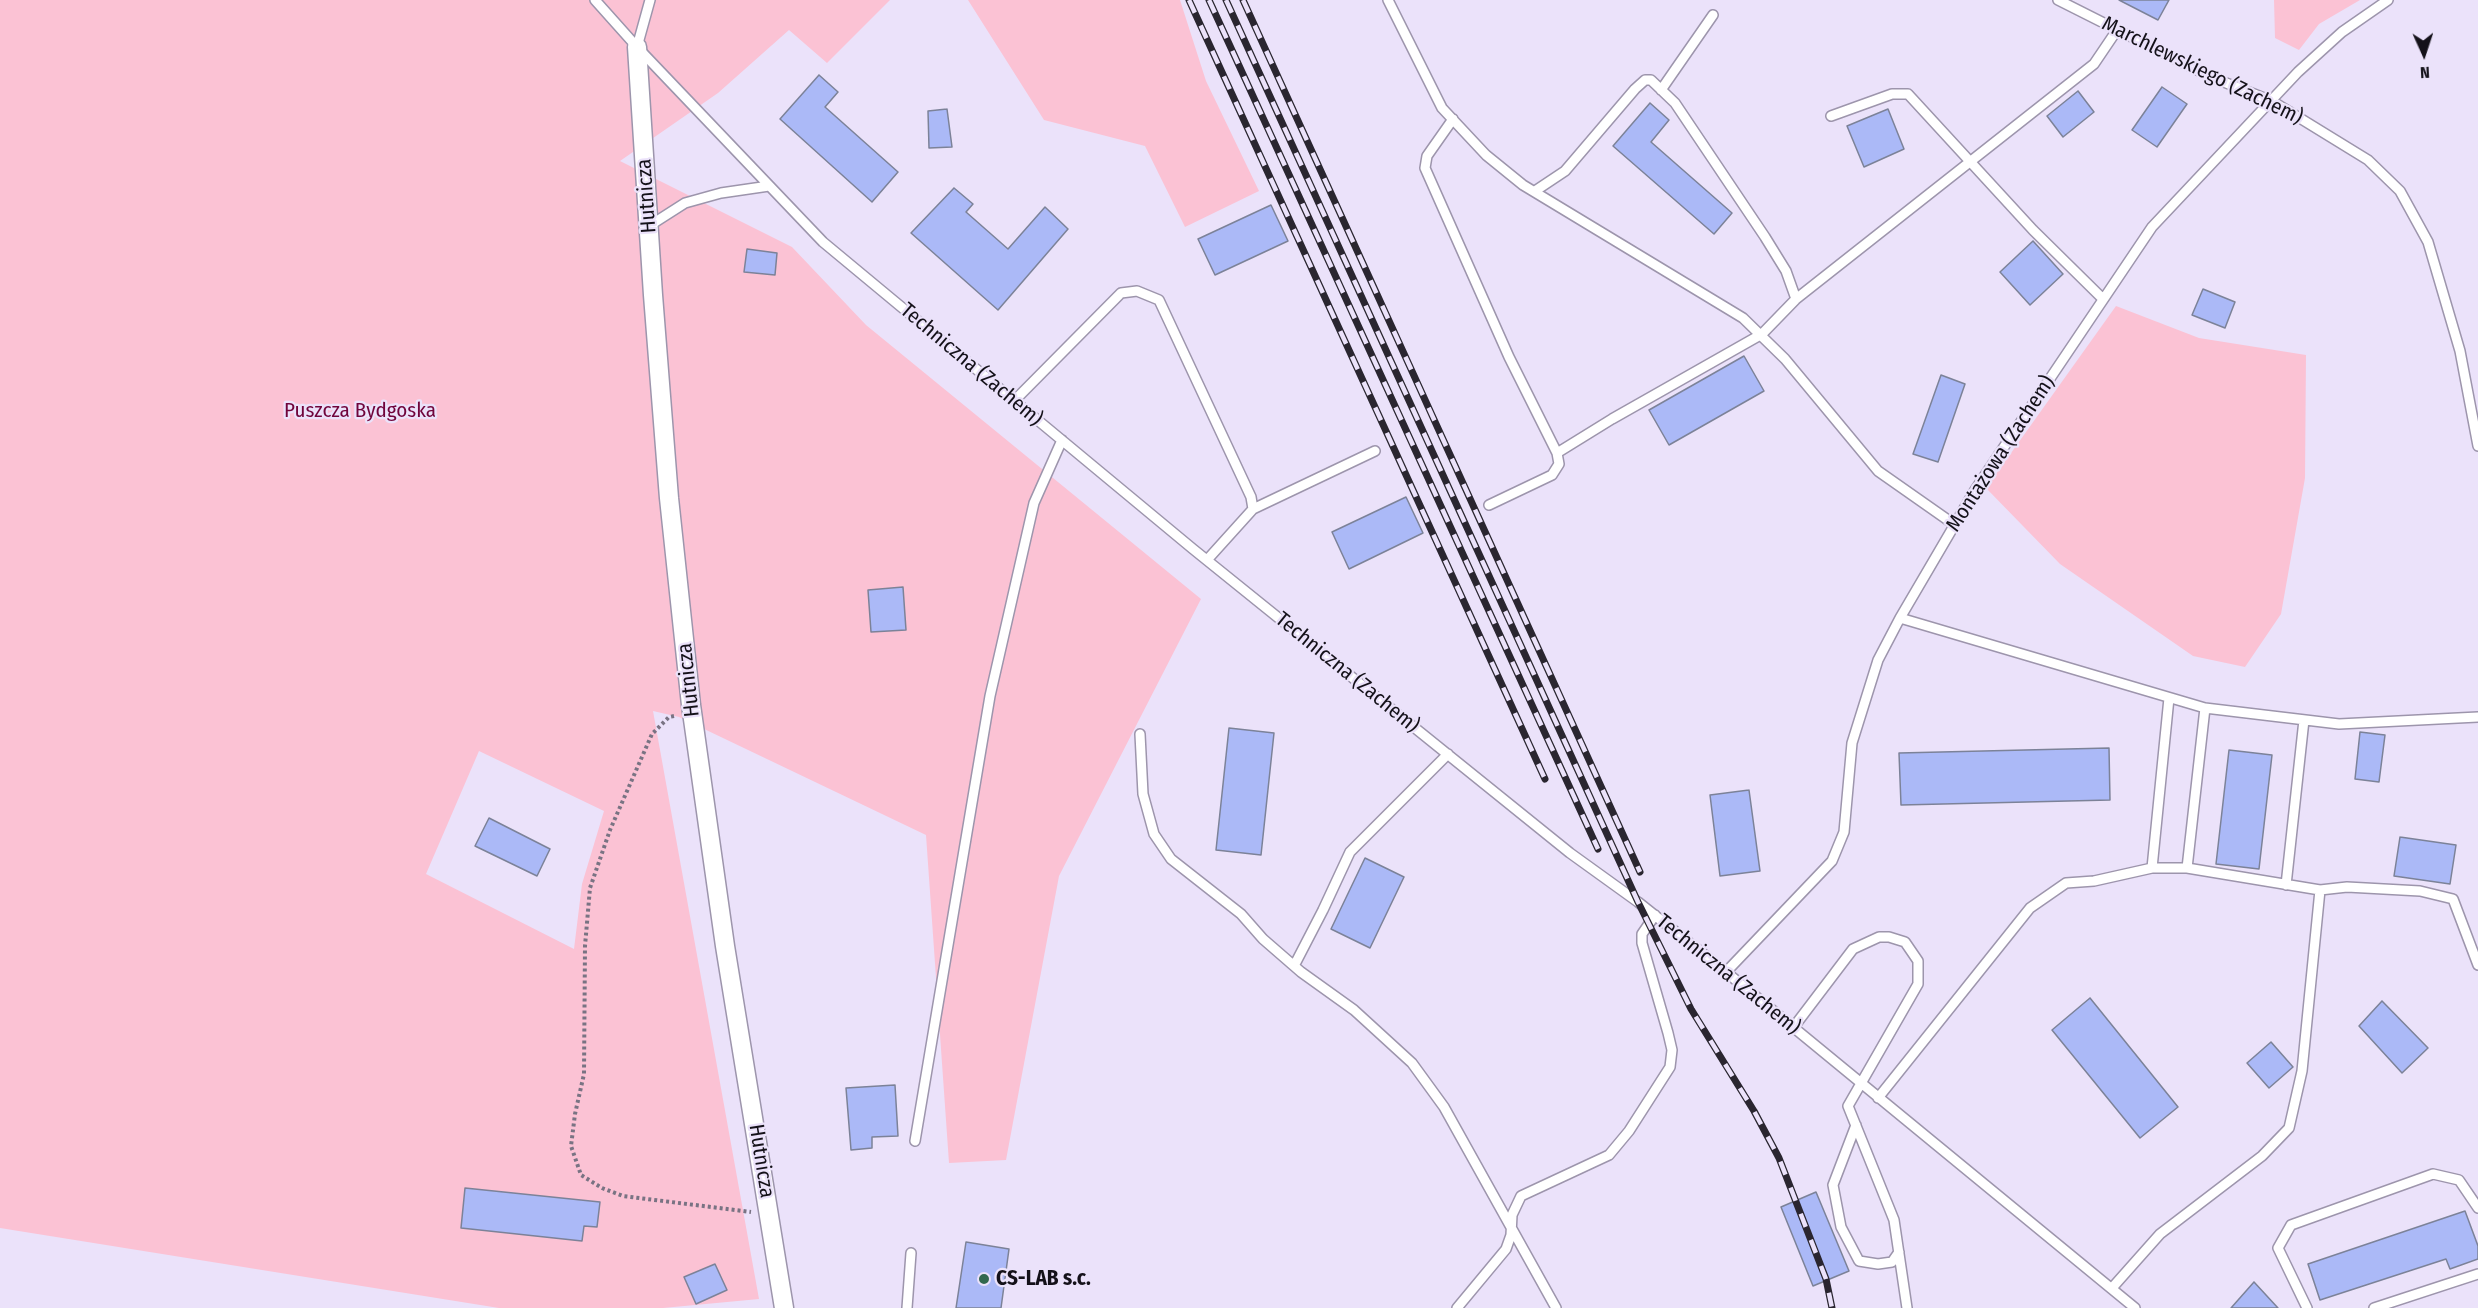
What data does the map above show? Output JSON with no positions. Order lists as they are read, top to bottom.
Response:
{
  "streets": {
    "street": ["Hutnicza"],
    "lane": ["Marchlewskiego (Zachem)", "Techniczna (Zachem)", "Montażowa (Zachem)"]
  },
  "crossings": [
    ["Marchlewskiego (Zachem)", "Montażowa (Zachem)"],
    ["Hutnicza", "Techniczna (Zachem)"],
    ["Techniczna (Zachem)", "Montażowa (Zachem)"]
  ],
  "parks": ["Puszcza Bydgoska"],
  "places": ["CS-LAB s.c."],
  "north": "bottom"
}
